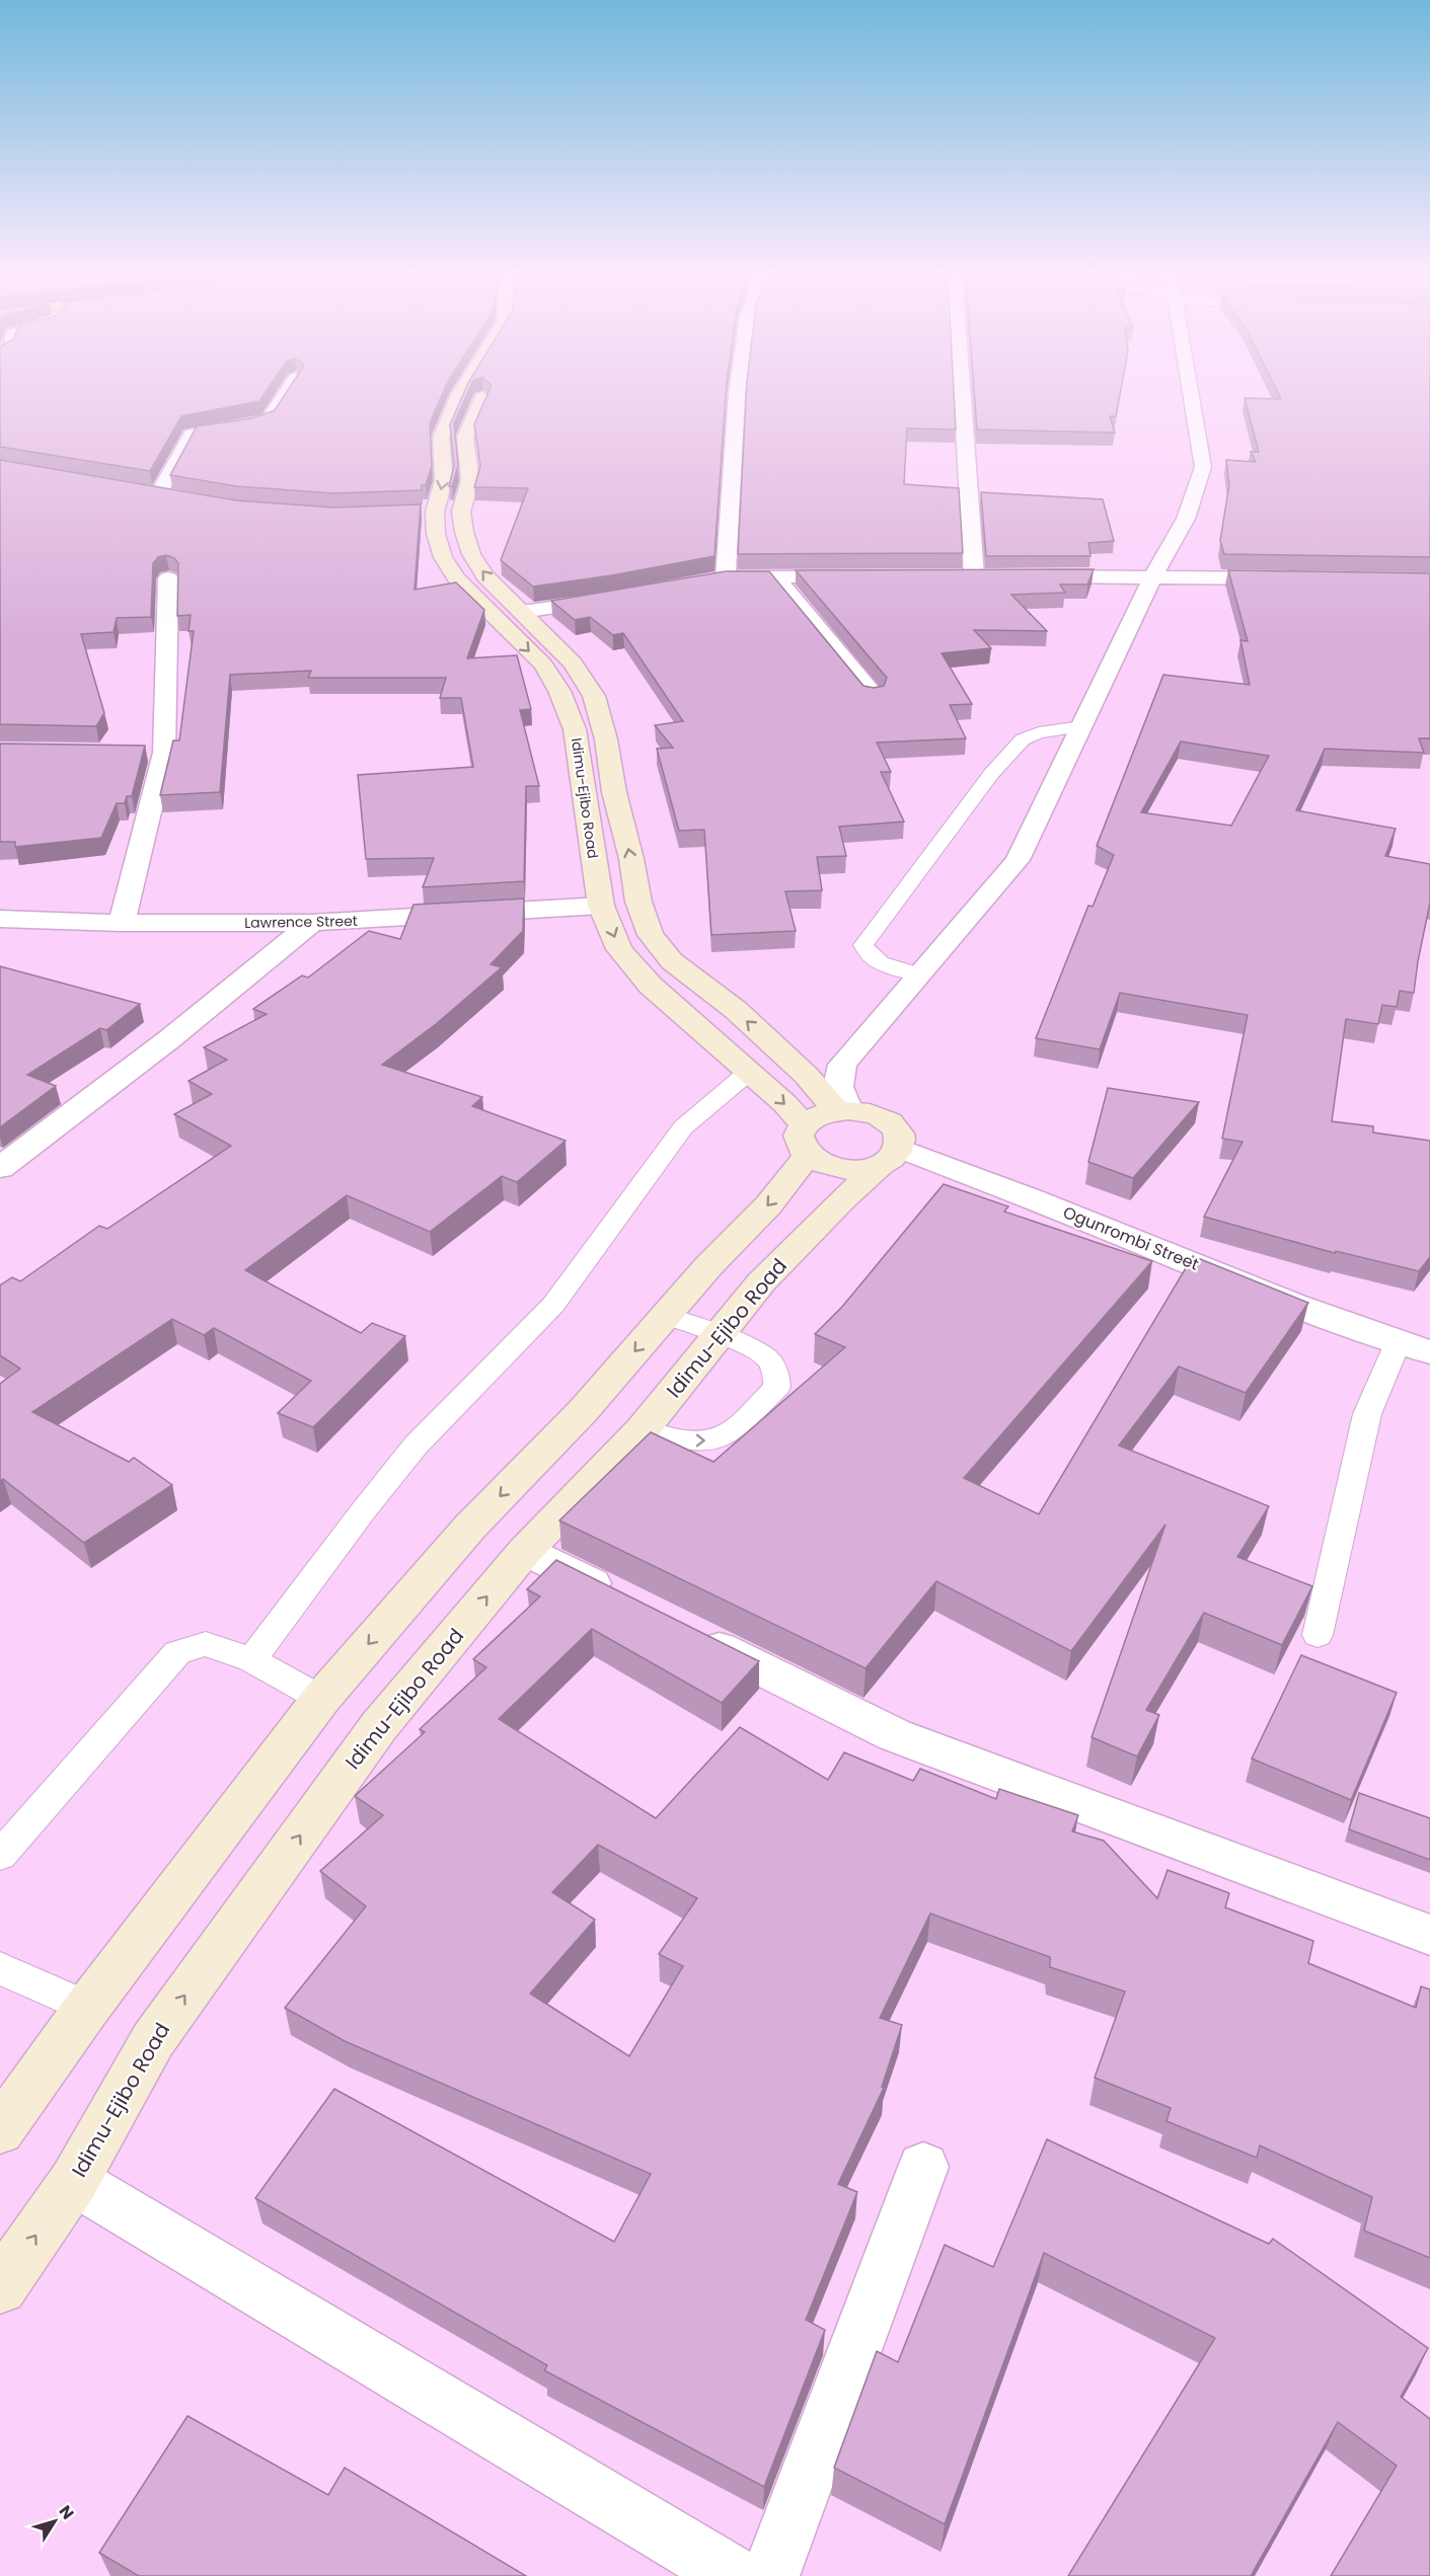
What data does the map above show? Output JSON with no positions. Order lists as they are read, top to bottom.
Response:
{
  "streets": {
    "main road": ["Idimu-Ejibo Road"],
    "street": ["Lawrence Street", "Ogunrombi Street"]
  },
  "crossings": [
    ["Idimu-Ejibo Road", "Lawrence Street"],
    ["Idimu-Ejibo Road", "Ogunrombi Street"]
  ],
  "north": "top right"
}
